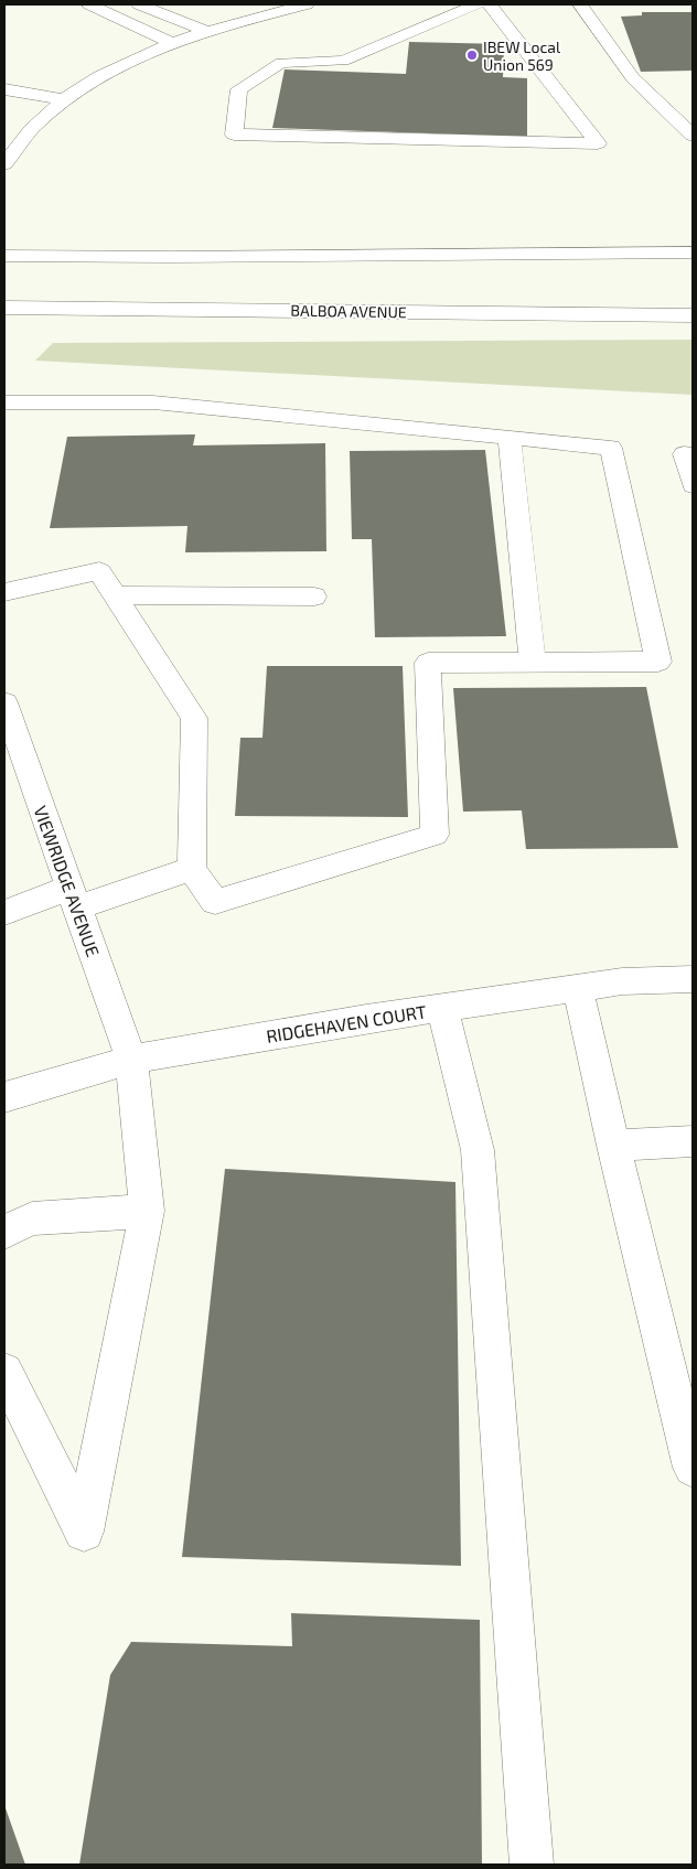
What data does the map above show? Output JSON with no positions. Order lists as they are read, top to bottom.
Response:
{
  "streets": {
    "main road": ["BALBOA AVENUE", "VIEWRIDGE AVENUE", "RIDGEHAVEN COURT"]
  },
  "crossings": [
    ["VIEWRIDGE AVENUE", "RIDGEHAVEN COURT"]
  ],
  "places": ["IBEW Local Union 569"]
}
